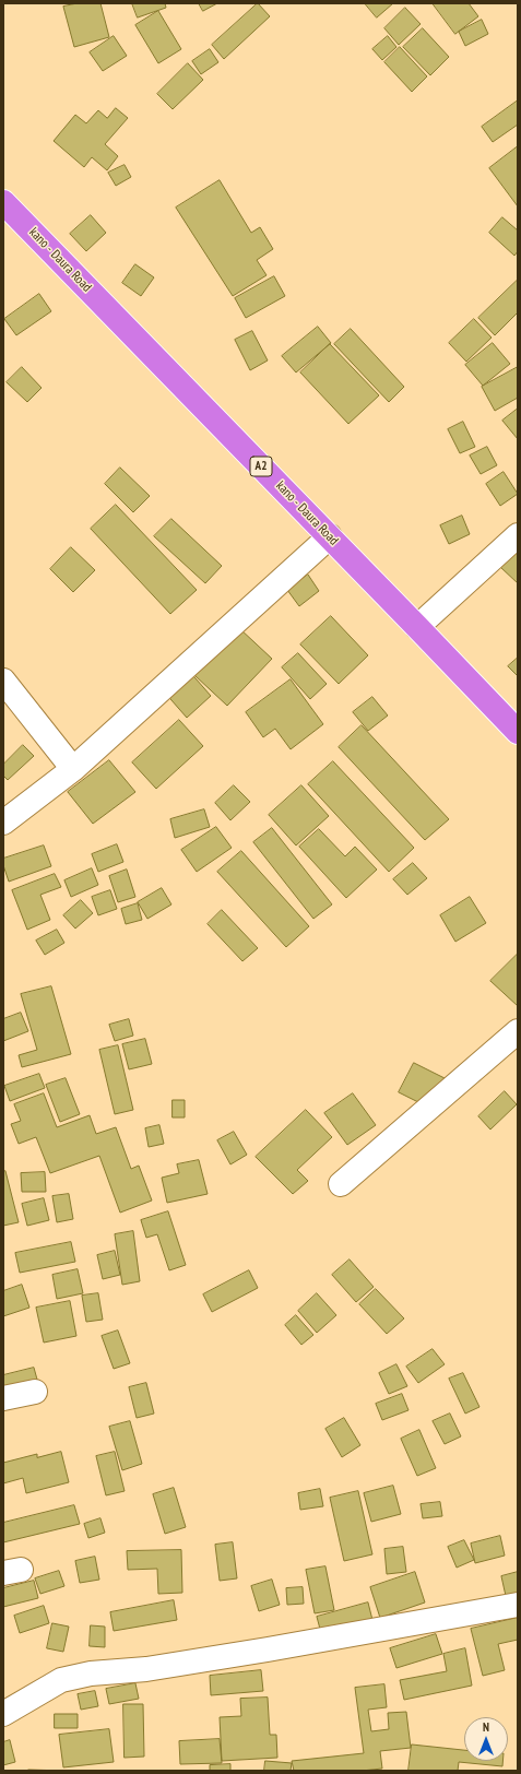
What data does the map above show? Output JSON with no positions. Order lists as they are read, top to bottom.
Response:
{
  "streets": {
    "highway": ["kano - Daura Road", "A2"]
  },
  "north": "top"
}
